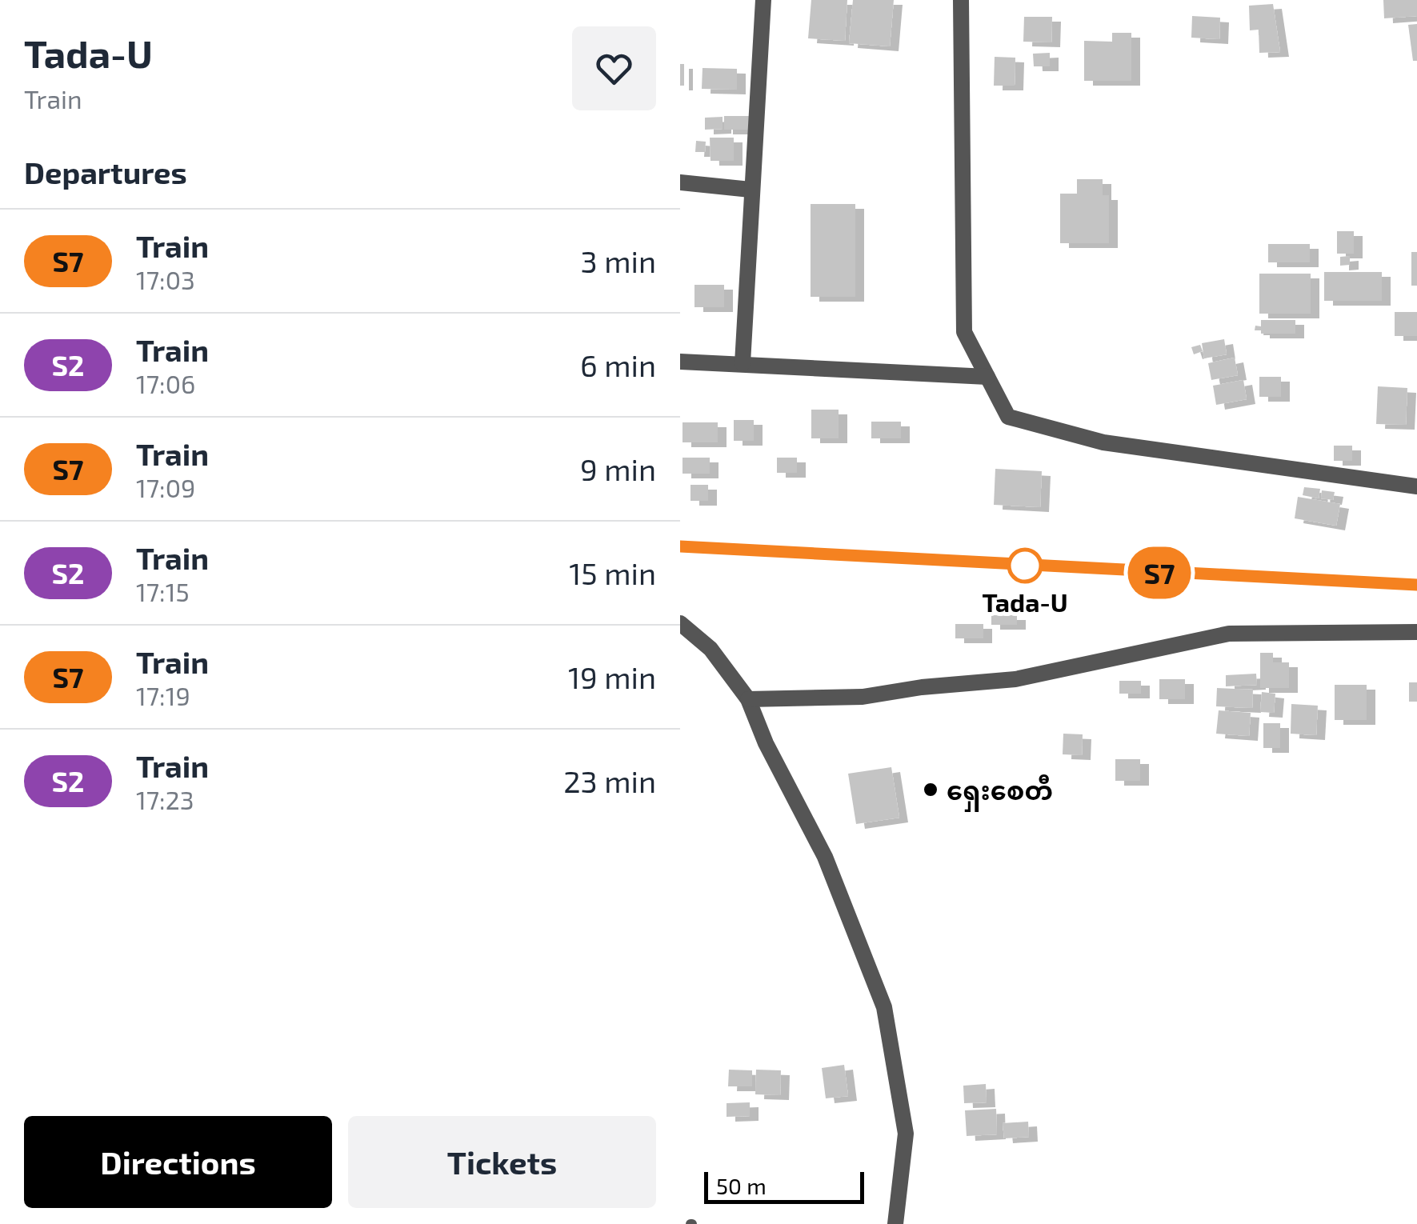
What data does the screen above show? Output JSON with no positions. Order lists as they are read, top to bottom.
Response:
{
  "places": ["Tada-U", "ရှေးစေတီ"],
  "scale_bar": "50 m",
  "page": {
    "heading": [
      ["Tada-U", "Train"],
      "Departures"
    ],
    "on_map": "S7",
    "list": [
      {
        "mark": "S7",
        "name": "Train",
        "note": "17:03",
        "value": "3 min"
      },
      {
        "mark": "S2",
        "name": "Train",
        "note": "17:06",
        "value": "6 min"
      },
      {
        "mark": "S7",
        "name": "Train",
        "note": "17:09",
        "value": "9 min"
      },
      {
        "mark": "S2",
        "name": "Train",
        "note": "17:15",
        "value": "15 min"
      },
      {
        "mark": "S7",
        "name": "Train",
        "note": "17:19",
        "value": "19 min"
      },
      {
        "mark": "S2",
        "name": "Train",
        "note": "17:23",
        "value": "23 min"
      }
    ],
    "buttons": ["Directions", "Tickets"],
    "scale": "50 m"
  }
}
